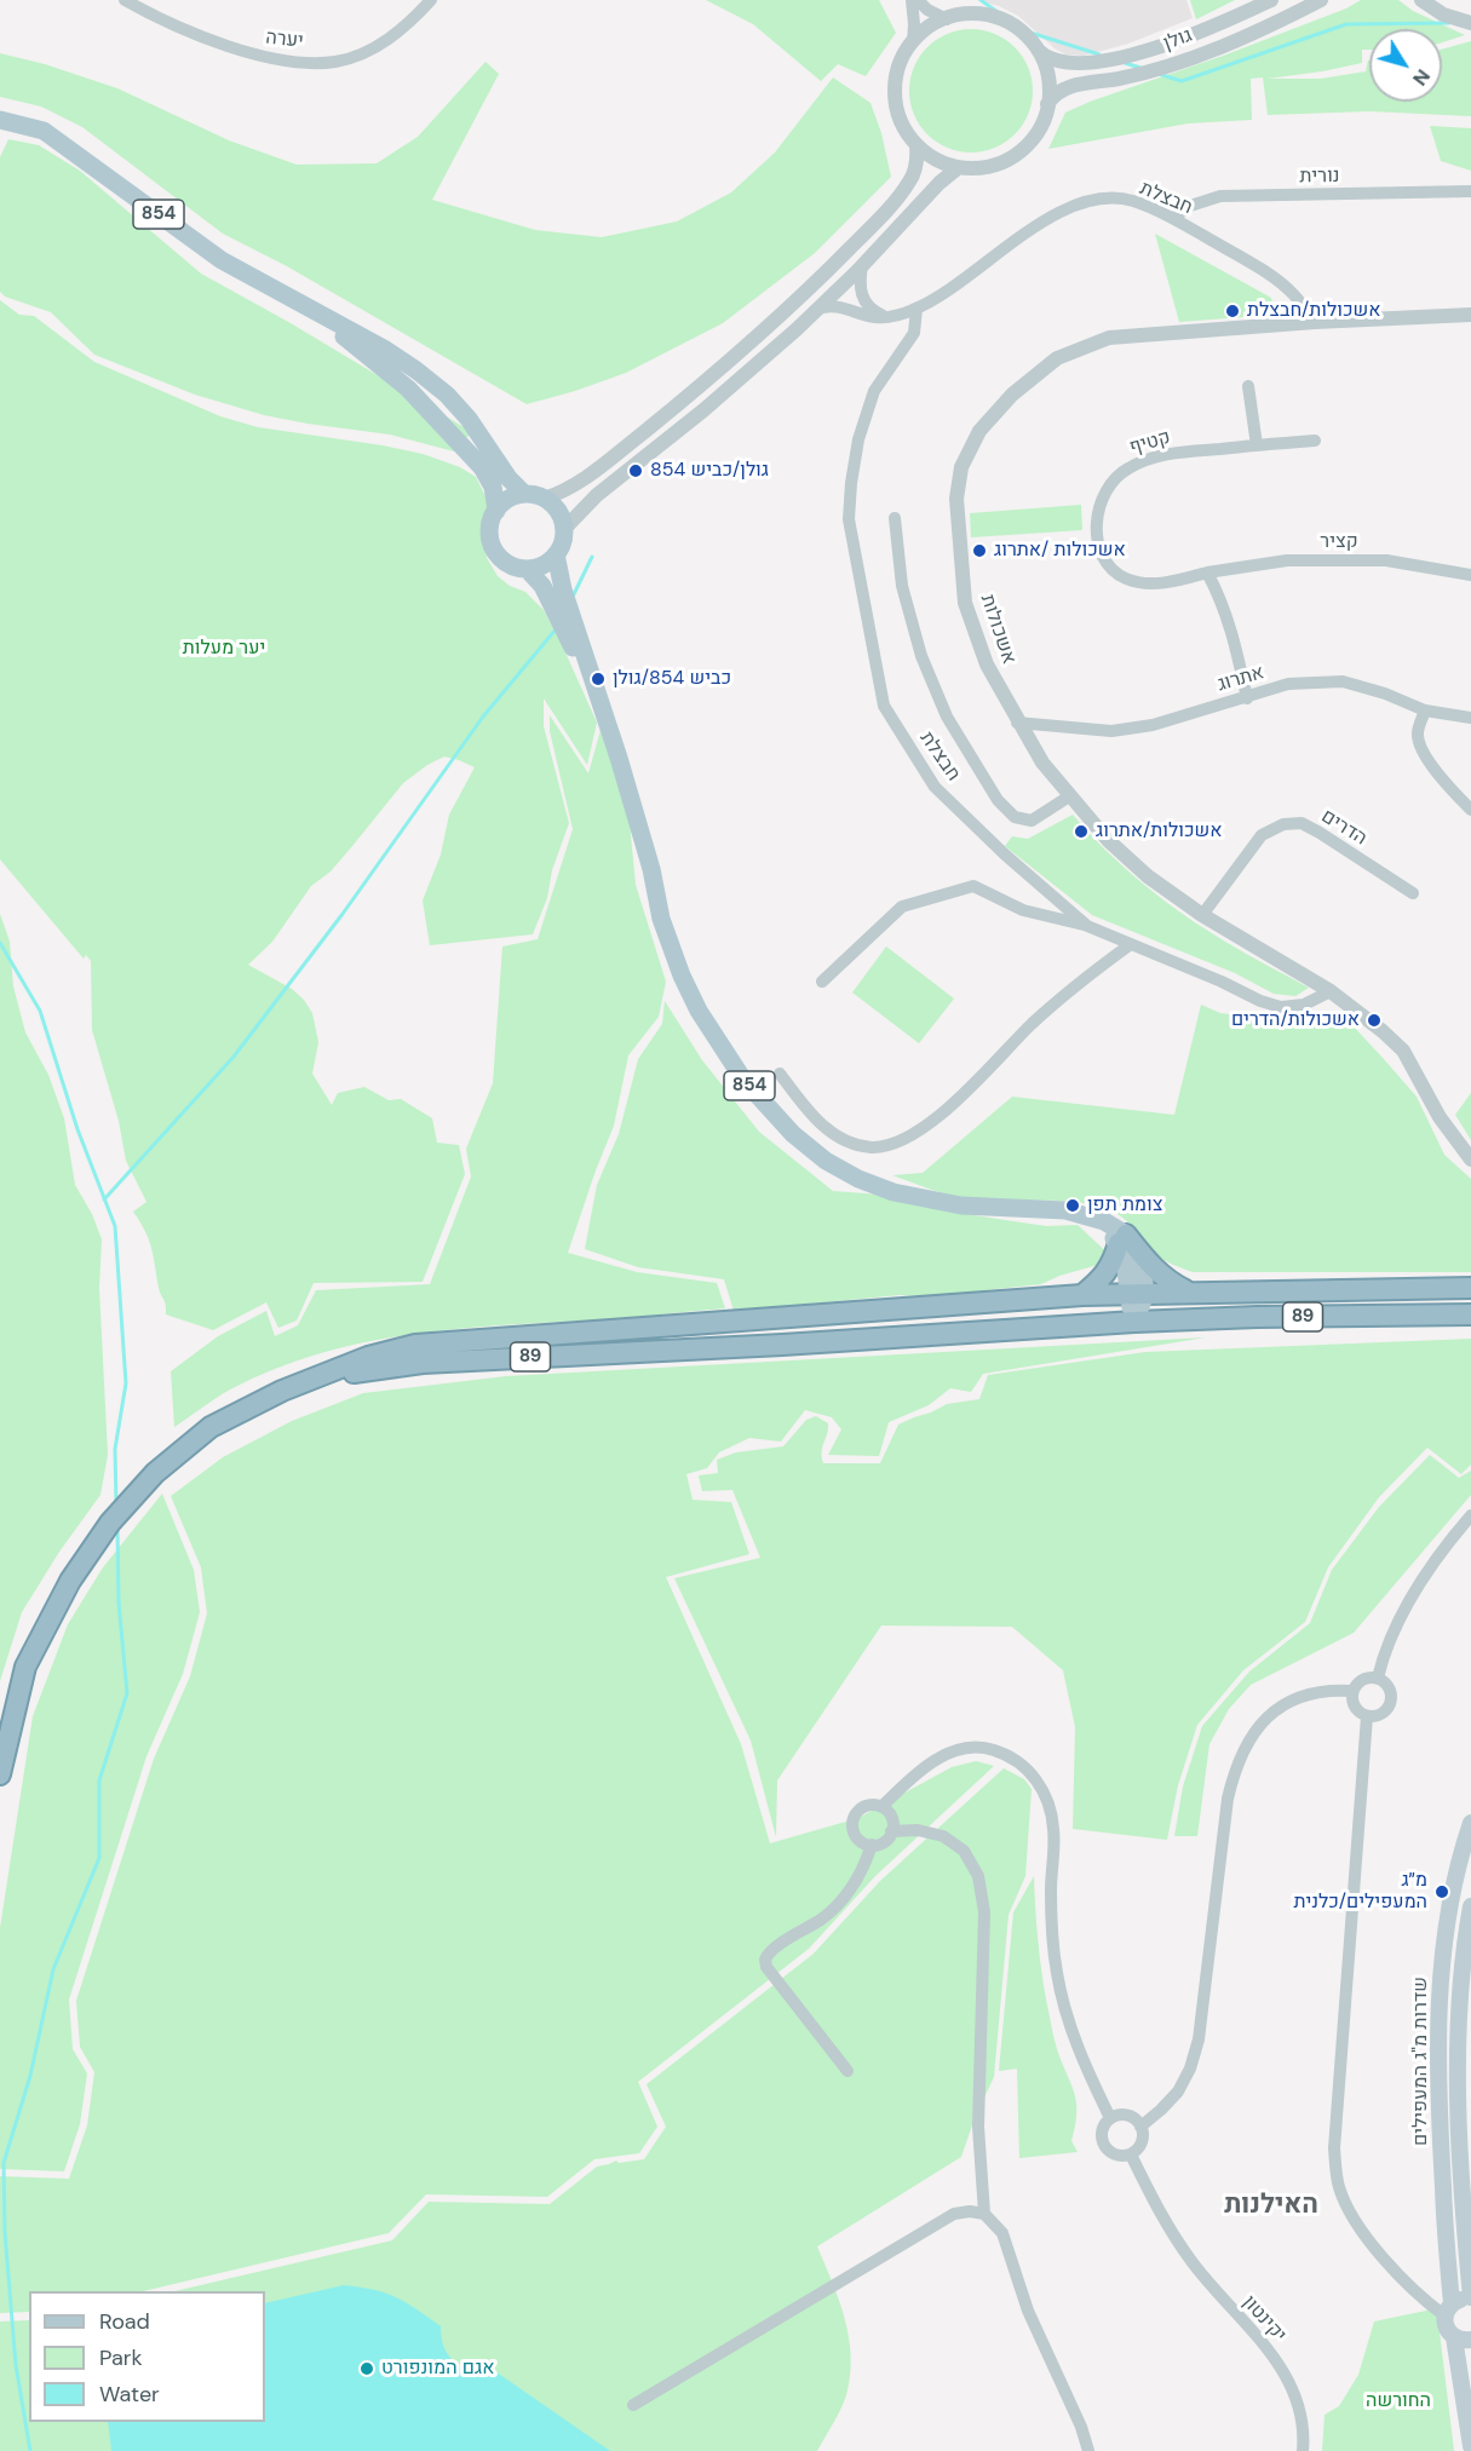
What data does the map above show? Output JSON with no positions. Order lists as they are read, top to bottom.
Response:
{
  "streets": {
    "highway": ["89"],
    "main road": ["854", "שדרות מ\"ג המעפילים"],
    "street": [
      "יערה",
      "גולן",
      "נורית",
      "חבצלת",
      "קטיף",
      "קציר",
      "אשכולות",
      "אתרוג",
      "הדרים",
      "יקינטון"
    ]
  },
  "crossings": [
    ["נורית", "חבצלת"],
    ["חבצלת", "אשכולות"],
    ["קטיף", "קציר"],
    ["אשכולות", "אתרוג"],
    ["אשכולות", "הדרים"]
  ],
  "districts": ["האילנות"],
  "parks": ["יער מעלות", "החורשה"],
  "places": [
    "אשכולות/חבצלת",
    "גולן/כביש 854",
    "אשכולות /אתרוג",
    "כביש 854/גולן",
    "אשכולות/אתרוג",
    "אשכולות/הדרים",
    "צומת תפן",
    "מ״ג המעפילים/כלנית",
    "אגם המונפורט"
  ],
  "legend": ["Road", "Park", "Water"],
  "north": "bottom right"
}
